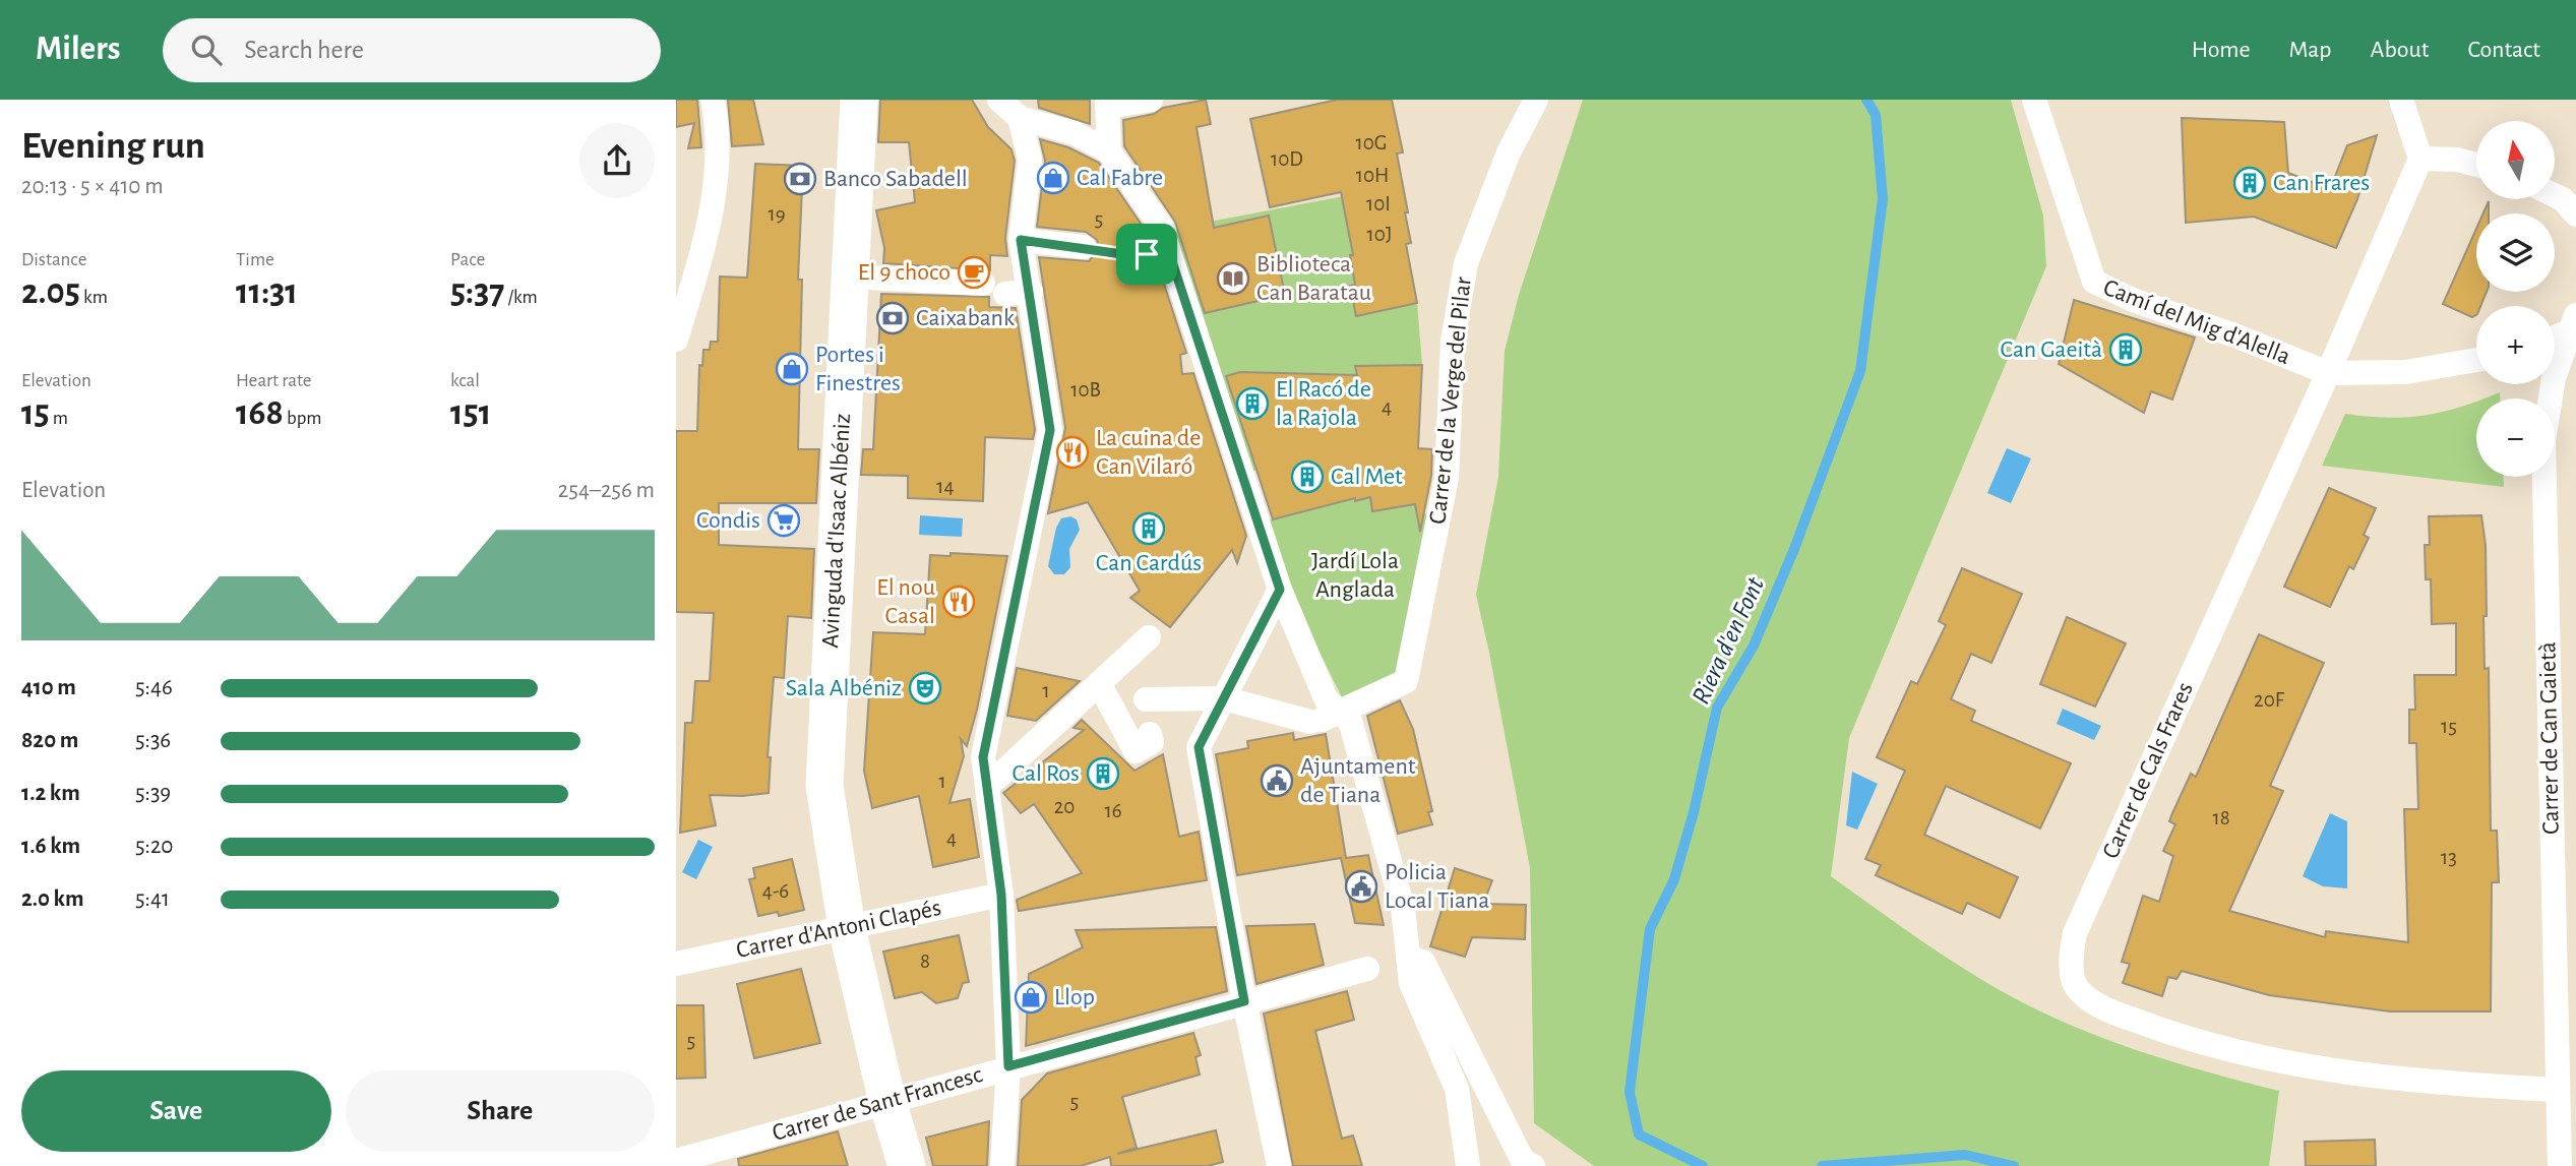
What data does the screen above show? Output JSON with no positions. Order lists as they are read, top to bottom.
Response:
{
  "streets": {
    "street": [
      "Camí del Mig d'Alella",
      "Carrer de la Verge del Pilar",
      "Avinguda d'Isaac Albéniz",
      "Carrer de Can Gaietà",
      "Carrer de Cals Frares",
      "Carrer d'Antoni Clapés",
      "Carrer de Sant Francesc"
    ]
  },
  "crossings": [
    ["Camí del Mig d'Alella", "Carrer de Cals Frares"],
    ["Avinguda d'Isaac Albéniz", "Carrer d'Antoni Clapés"],
    ["Avinguda d'Isaac Albéniz", "Carrer de Sant Francesc"],
    ["Carrer de Can Gaietà", "Carrer de Cals Frares"]
  ],
  "water": ["Riera d'en Font"],
  "parks": ["Jardí Lola Anglada"],
  "places": {
    "shop": ["Cal Fabre", "Portes i Finestres", "Llop"],
    "bank": ["Banco Sabadell", "Caixabank"],
    "building": [
      "Can Frares",
      "Can Gaeità",
      "El Racó de la Rajola",
      "Cal Met",
      "Can Cardús",
      "Cal Ros"
    ],
    "cafe": ["El 9 choco"],
    "library": ["Biblioteca Can Baratau"],
    "restaurant": ["La cuina de Can Vilaró", "El nou Casal"],
    "supermarket": ["Condis"],
    "theatre": ["Sala Albéniz"],
    "public building": ["Ajuntament de Tiana", "Policia Local Tiana"]
  },
  "house_numbers": [
    "10G",
    "10D",
    "10H",
    "10I",
    "19",
    "5",
    "10J",
    "10B",
    "4",
    "14",
    "1",
    "20F",
    "15",
    "1",
    "20",
    "16",
    "18",
    "4",
    "13",
    "4-6",
    "8",
    "5",
    "5"
  ],
  "north": "top",
  "page": {
    "header": "Milers",
    "search": "Search here",
    "nav": [
      "Home",
      "Map",
      "About",
      "Contact"
    ],
    "heading": ["Evening run", "20:13 · 5 × 410 m"],
    "map_buttons": ["+", "−"],
    "stats": [
      ["Distance", "2.05 km"],
      ["Time", "11:31"],
      ["Pace", "5:37 /km"],
      ["Elevation", "15 m"],
      ["Heart rate", "168 bpm"],
      ["kcal", "151"]
    ],
    "chart": ["Elevation", "254–256 m"],
    "list": [
      {
        "name": "410 m",
        "note": "5:46"
      },
      {
        "name": "820 m",
        "note": "5:36"
      },
      {
        "name": "1.2 km",
        "note": "5:39"
      },
      {
        "name": "1.6 km",
        "note": "5:20"
      },
      {
        "name": "2.0 km",
        "note": "5:41"
      }
    ],
    "buttons": ["Save", "Share"]
  }
}
